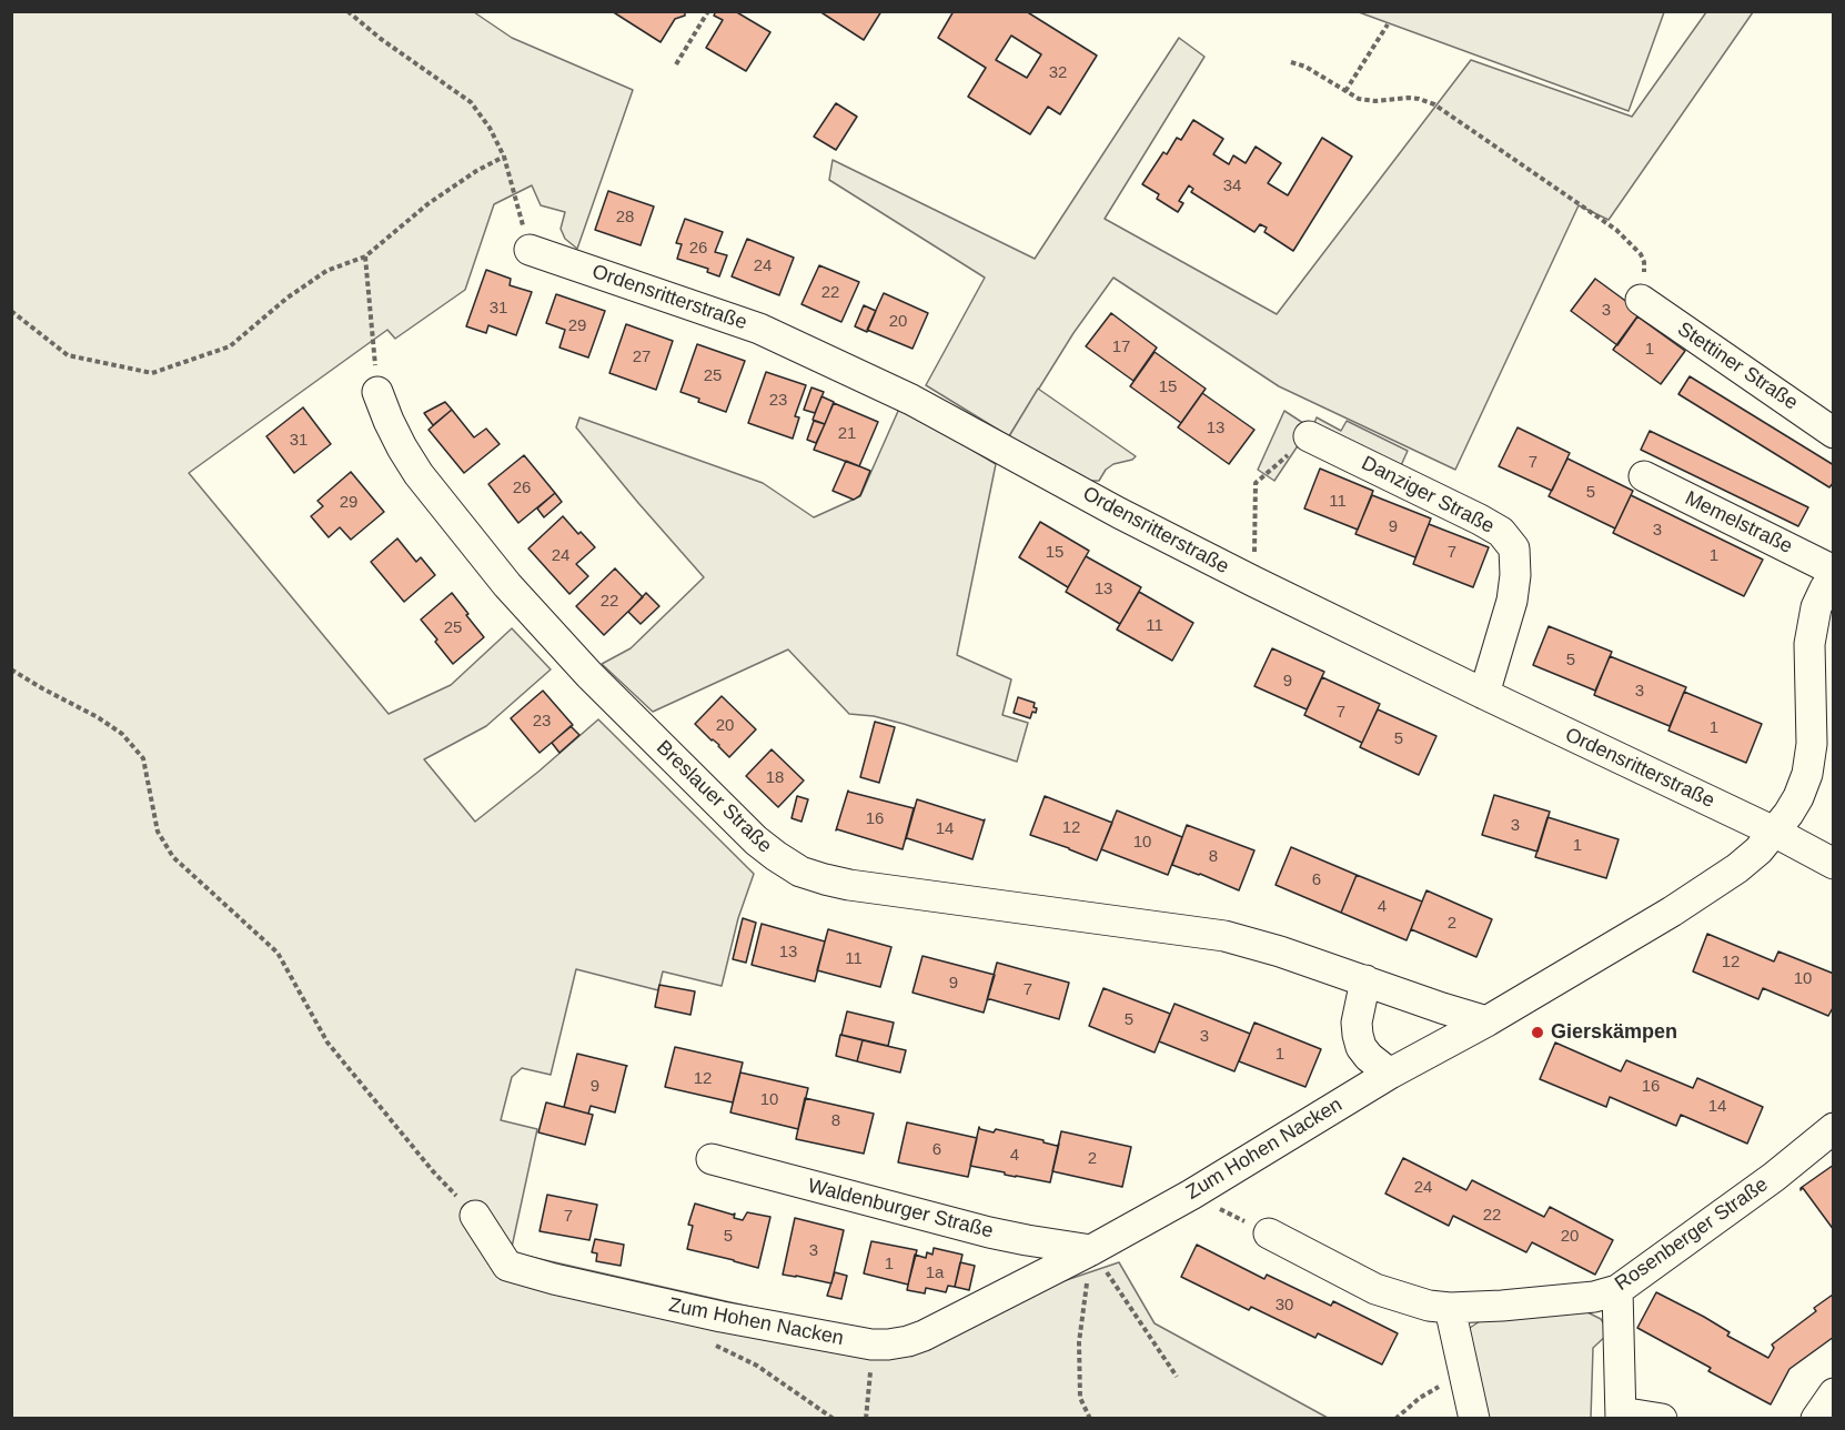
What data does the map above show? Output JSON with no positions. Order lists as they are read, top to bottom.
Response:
{
  "streets": {
    "street": [
      "Ordensritterstraße",
      "Stettiner Straße",
      "Danziger Straße",
      "Memelstraße",
      "Breslauer Straße",
      "Zum Hohen Nacken",
      "Waldenburger Straße",
      "Rosenberger Straße"
    ]
  },
  "crossings": [
    ["Ordensritterstraße", "Danziger Straße"],
    ["Ordensritterstraße", "Zum Hohen Nacken"],
    ["Memelstraße", "Zum Hohen Nacken"],
    ["Breslauer Straße", "Zum Hohen Nacken"],
    ["Zum Hohen Nacken", "Waldenburger Straße"]
  ],
  "places": ["Gierskämpen"],
  "house_numbers": [
    "32",
    "34",
    "28",
    "26",
    "24",
    "22",
    "31",
    "3",
    "20",
    "29",
    "17",
    "1",
    "27",
    "25",
    "15",
    "23",
    "13",
    "21",
    "31",
    "7",
    "26",
    "5",
    "11",
    "29",
    "9",
    "3",
    "15",
    "7",
    "24",
    "1",
    "13",
    "22",
    "11",
    "25",
    "5",
    "9",
    "3",
    "7",
    "23",
    "20",
    "1",
    "5",
    "18",
    "16",
    "3",
    "12",
    "14",
    "10",
    "1",
    "8",
    "6",
    "4",
    "2",
    "13",
    "11",
    "12",
    "10",
    "9",
    "7",
    "5",
    "3",
    "1",
    "12",
    "9",
    "16",
    "10",
    "14",
    "8",
    "6",
    "4",
    "2",
    "24",
    "22",
    "7",
    "5",
    "20",
    "3",
    "1",
    "1a",
    "30"
  ]
}
